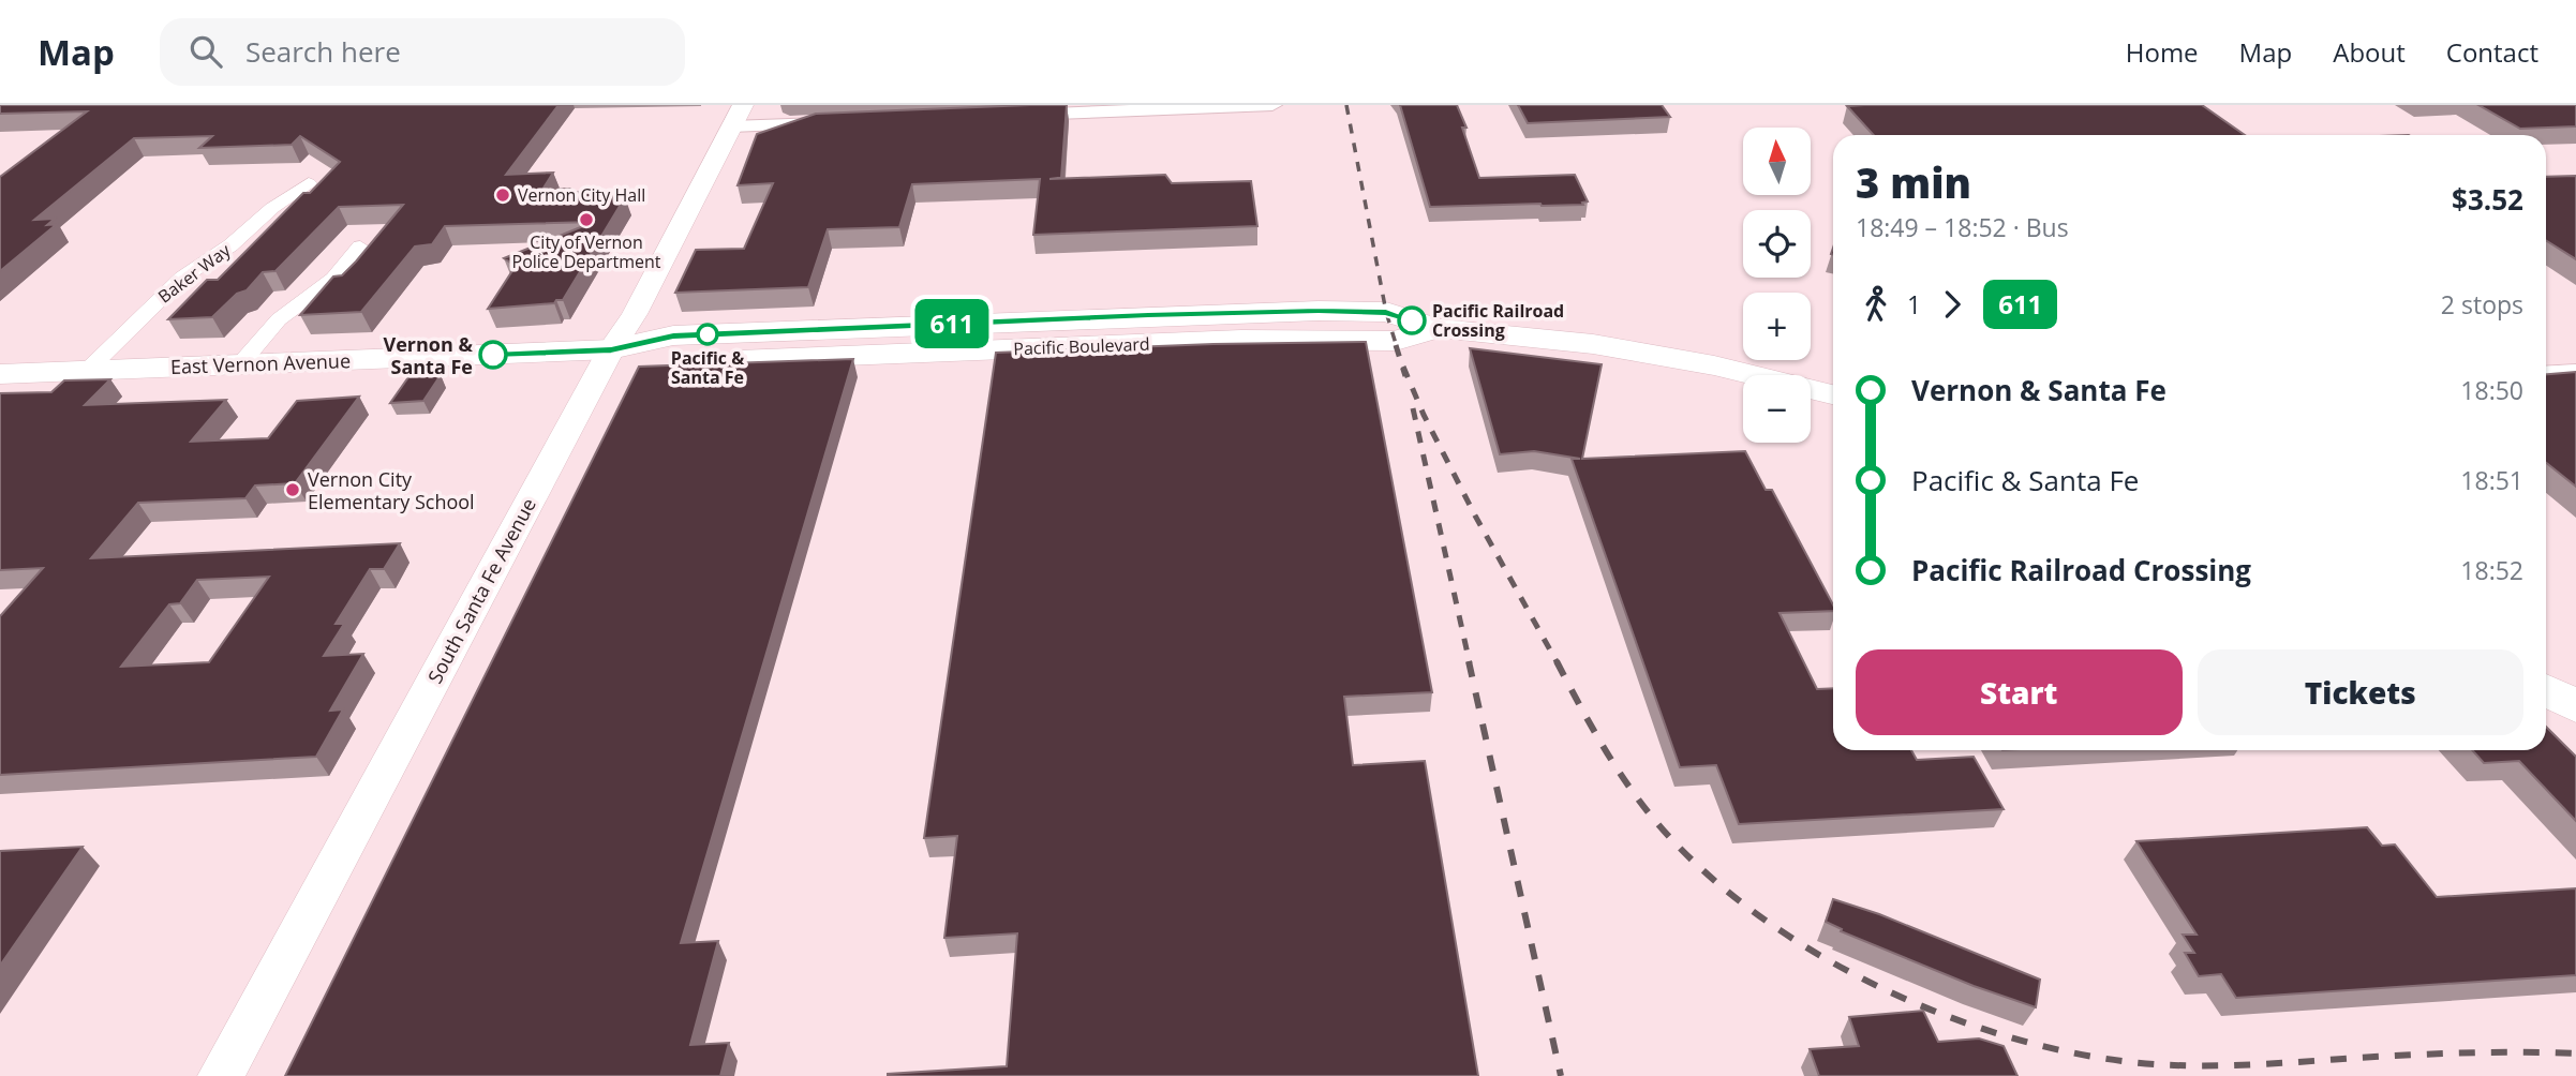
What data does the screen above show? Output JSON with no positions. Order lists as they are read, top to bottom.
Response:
{
  "streets": {
    "main road": ["Pacific Boulevard", "East Vernon Avenue", "South Santa Fe Avenue"],
    "street": ["Baker Way"]
  },
  "crossings": [
    ["Baker Way", "East Vernon Avenue"],
    ["Pacific Boulevard", "East Vernon Avenue"],
    ["Pacific Boulevard", "South Santa Fe Avenue"],
    ["East Vernon Avenue", "South Santa Fe Avenue"]
  ],
  "places": [
    "Vernon City Hall",
    "City of Vernon Police Department",
    "Pacific Railroad Crossing",
    "Pacific & Santa Fe",
    "Vernon & Santa Fe",
    "Vernon City Elementary School"
  ],
  "lines": ["bus line 611"],
  "north": "top",
  "page": {
    "header": "Map",
    "search": "Search here",
    "nav": [
      "Home",
      "Map",
      "About",
      "Contact"
    ],
    "on_map": "611",
    "map_buttons": ["+", "−"],
    "heading": ["3 min", "18:49 – 18:52 · Bus", "$3.52"],
    "legs": ["1", "611", "2 stops"],
    "list": [
      {
        "name": "Vernon & Santa Fe",
        "value": "18:50"
      },
      {
        "name": "Pacific & Santa Fe",
        "value": "18:51"
      },
      {
        "name": "Pacific Railroad Crossing",
        "value": "18:52"
      }
    ],
    "buttons": ["Start", "Tickets"]
  }
}
